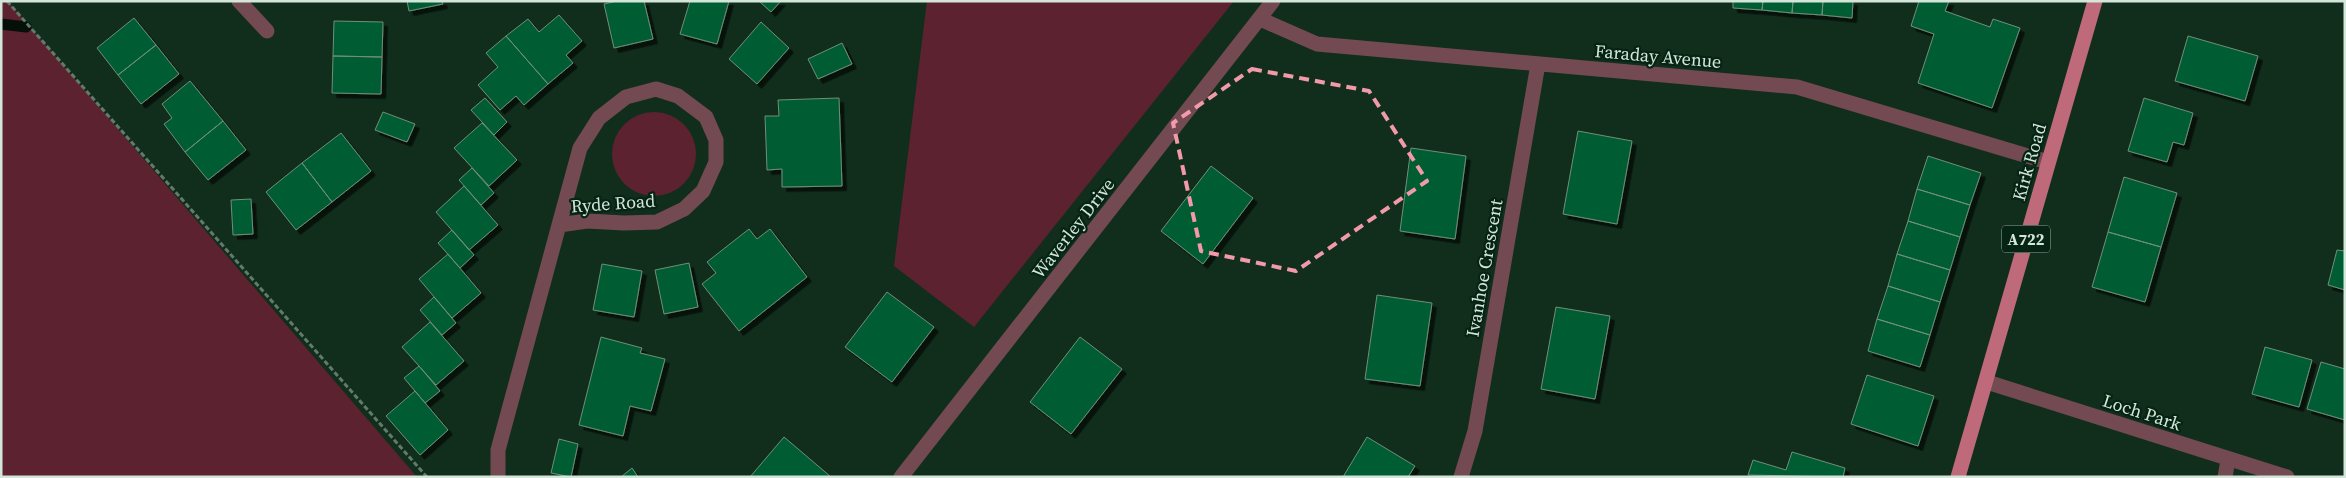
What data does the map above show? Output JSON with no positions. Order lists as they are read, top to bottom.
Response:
{
  "streets": {
    "main road": ["Kirk Road", "A722"],
    "street": [
      "Faraday Avenue",
      "Ryde Road",
      "Waverley Drive",
      "Ivanhoe Crescent",
      "Loch Park"
    ]
  },
  "crossings": [
    ["Faraday Avenue", "Kirk Road"],
    ["Faraday Avenue", "Waverley Drive"],
    ["Faraday Avenue", "Ivanhoe Crescent"],
    ["Kirk Road", "Loch Park"]
  ]
}
